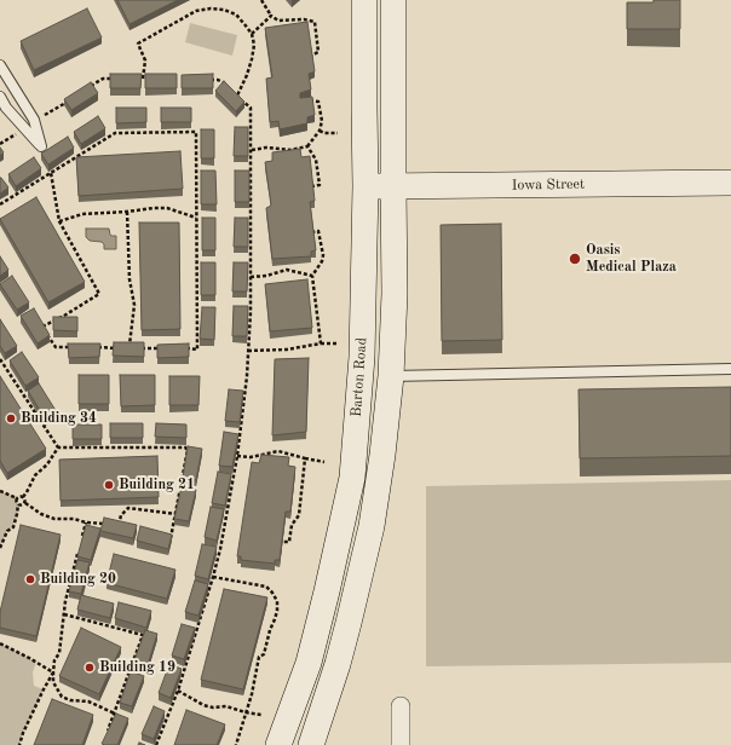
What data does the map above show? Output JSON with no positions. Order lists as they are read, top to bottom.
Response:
{
  "streets": {
    "main road": ["Iowa Street", "Barton Road"]
  },
  "crossings": [
    ["Iowa Street", "Barton Road"]
  ],
  "places": [
    "Oasis Medical Plaza",
    "Building 34",
    "Building 21",
    "Building 20",
    "Building 19"
  ]
}
